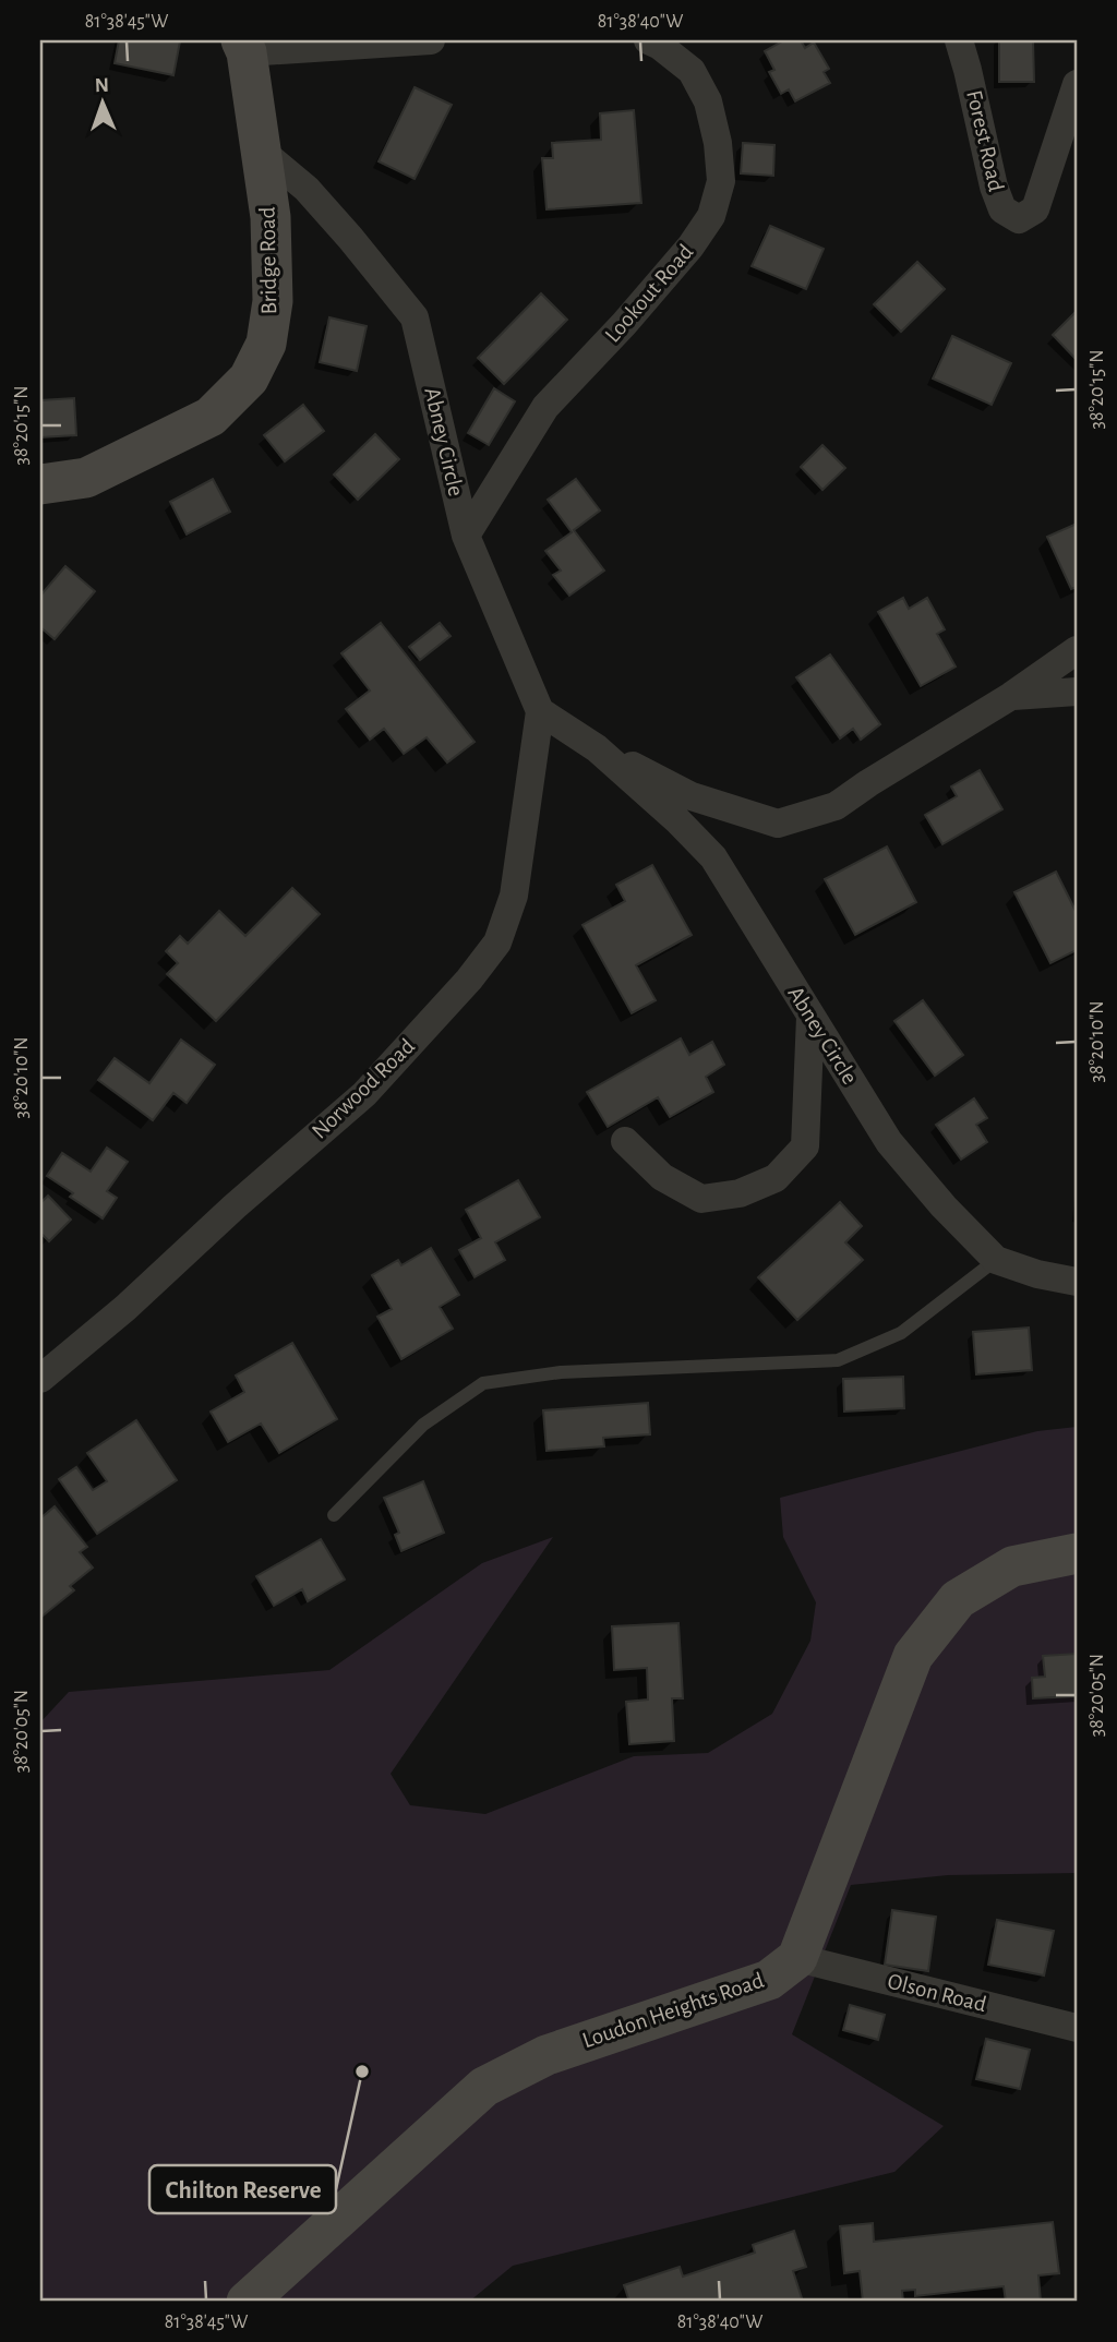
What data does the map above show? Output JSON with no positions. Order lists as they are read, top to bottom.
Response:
{
  "streets": {
    "street": [
      "Forest Road",
      "Bridge Road",
      "Lookout Road",
      "Abney Circle",
      "Norwood Road",
      "Olson Road",
      "Loudon Heights Road"
    ]
  },
  "crossings": [
    ["Bridge Road", "Abney Circle"],
    ["Lookout Road", "Abney Circle"],
    ["Abney Circle", "Norwood Road"],
    ["Olson Road", "Loudon Heights Road"]
  ],
  "places": ["Chilton Reserve"],
  "north": "top",
  "coordinates": [
    "81°38'45\"W",
    "81°38'40\"W",
    "38°20'15\"N",
    "38°20'10\"N",
    "38°20'05\"N"
  ]
}
